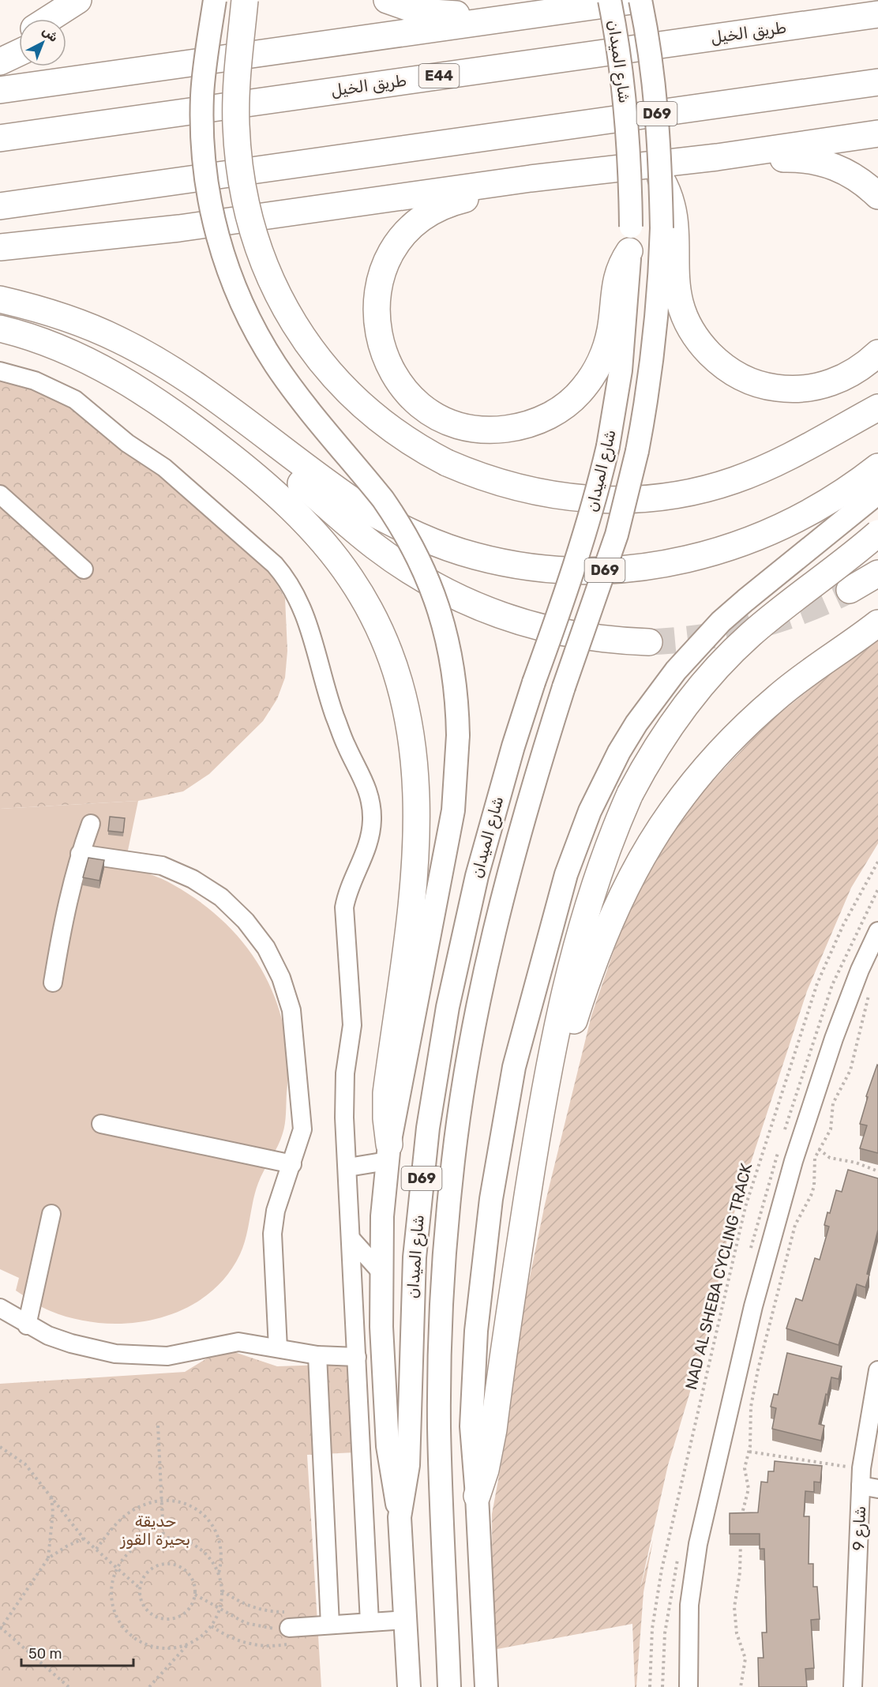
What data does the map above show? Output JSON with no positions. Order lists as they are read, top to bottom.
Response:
{
  "streets": {
    "highway": ["طريق الخيل", "E44"],
    "main road": ["شارع الميدان", "D69"],
    "street": ["شارع 9"],
    "path": ["NAD AL SHEBA CYCLING TRACK"]
  },
  "parks": ["حديقة بحيرة القوز"],
  "scale_bar": "50 m",
  "north": "top right"
}
